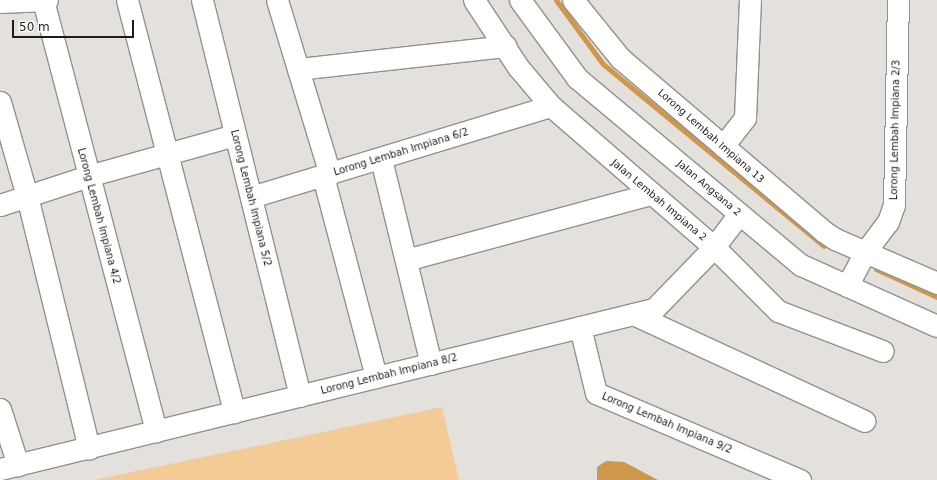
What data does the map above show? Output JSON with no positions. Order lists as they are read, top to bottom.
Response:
{
  "streets": {
    "street": [
      "Lorong Lembah Impiana 2/3",
      "Lorong Lembah Impiana 13",
      "Lorong Lembah Impiana 6/2",
      "Jalan Angsana 2",
      "Lorong Lembah Impiana 5/2",
      "Jalan Lembah Impiana 2",
      "Lorong Lembah Impiana 4/2",
      "Lorong Lembah Impiana 8/2",
      "Lorong Lembah Impiana 9/2"
    ]
  },
  "crossings": [
    ["Lorong Lembah Impiana 2/3", "Lorong Lembah Impiana 13"],
    ["Lorong Lembah Impiana 2/3", "Jalan Angsana 2"],
    ["Lorong Lembah Impiana 6/2", "Lorong Lembah Impiana 5/2"],
    ["Lorong Lembah Impiana 6/2", "Jalan Lembah Impiana 2"],
    ["Jalan Angsana 2", "Lorong Lembah Impiana 8/2"],
    ["Lorong Lembah Impiana 5/2", "Lorong Lembah Impiana 8/2"],
    ["Jalan Lembah Impiana 2", "Lorong Lembah Impiana 8/2"],
    ["Lorong Lembah Impiana 4/2", "Lorong Lembah Impiana 8/2"],
    ["Lorong Lembah Impiana 8/2", "Lorong Lembah Impiana 9/2"]
  ],
  "scale_bar": "50 m"
}
